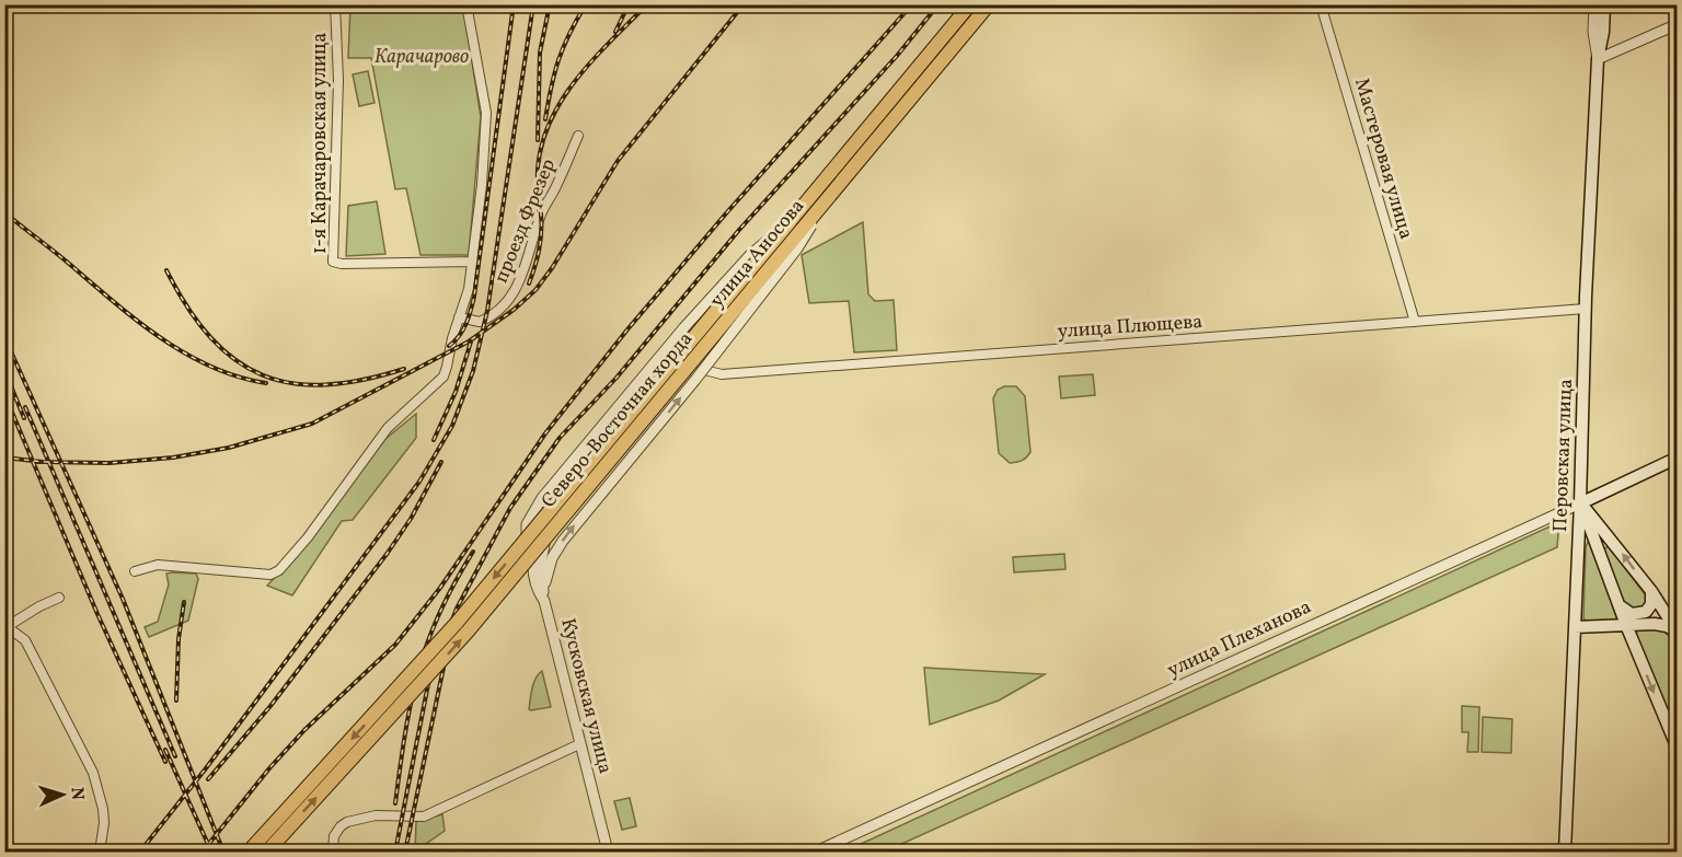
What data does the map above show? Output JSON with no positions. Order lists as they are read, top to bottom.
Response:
{
  "streets": {
    "main road": ["Северо-Восточная хорда", "Перовская улица", "улица Плеханова"],
    "street": [
      "1-я Карачаровская улица",
      "Мастеровая улица",
      "проезд Фрезер",
      "улица Аносова",
      "улица Плющева",
      "Кусковская улица"
    ]
  },
  "crossings": [
    ["Мастеровая улица", "улица Плющева"],
    ["улица Аносова", "улица Плющева"],
    ["улица Аносова", "Северо-Восточная хорда"],
    ["улица Аносова", "Кусковская улица"],
    ["улица Плющева", "Перовская улица"],
    ["Перовская улица", "улица Плеханова"]
  ],
  "parks": ["Карачарово"],
  "north": "right"
}
